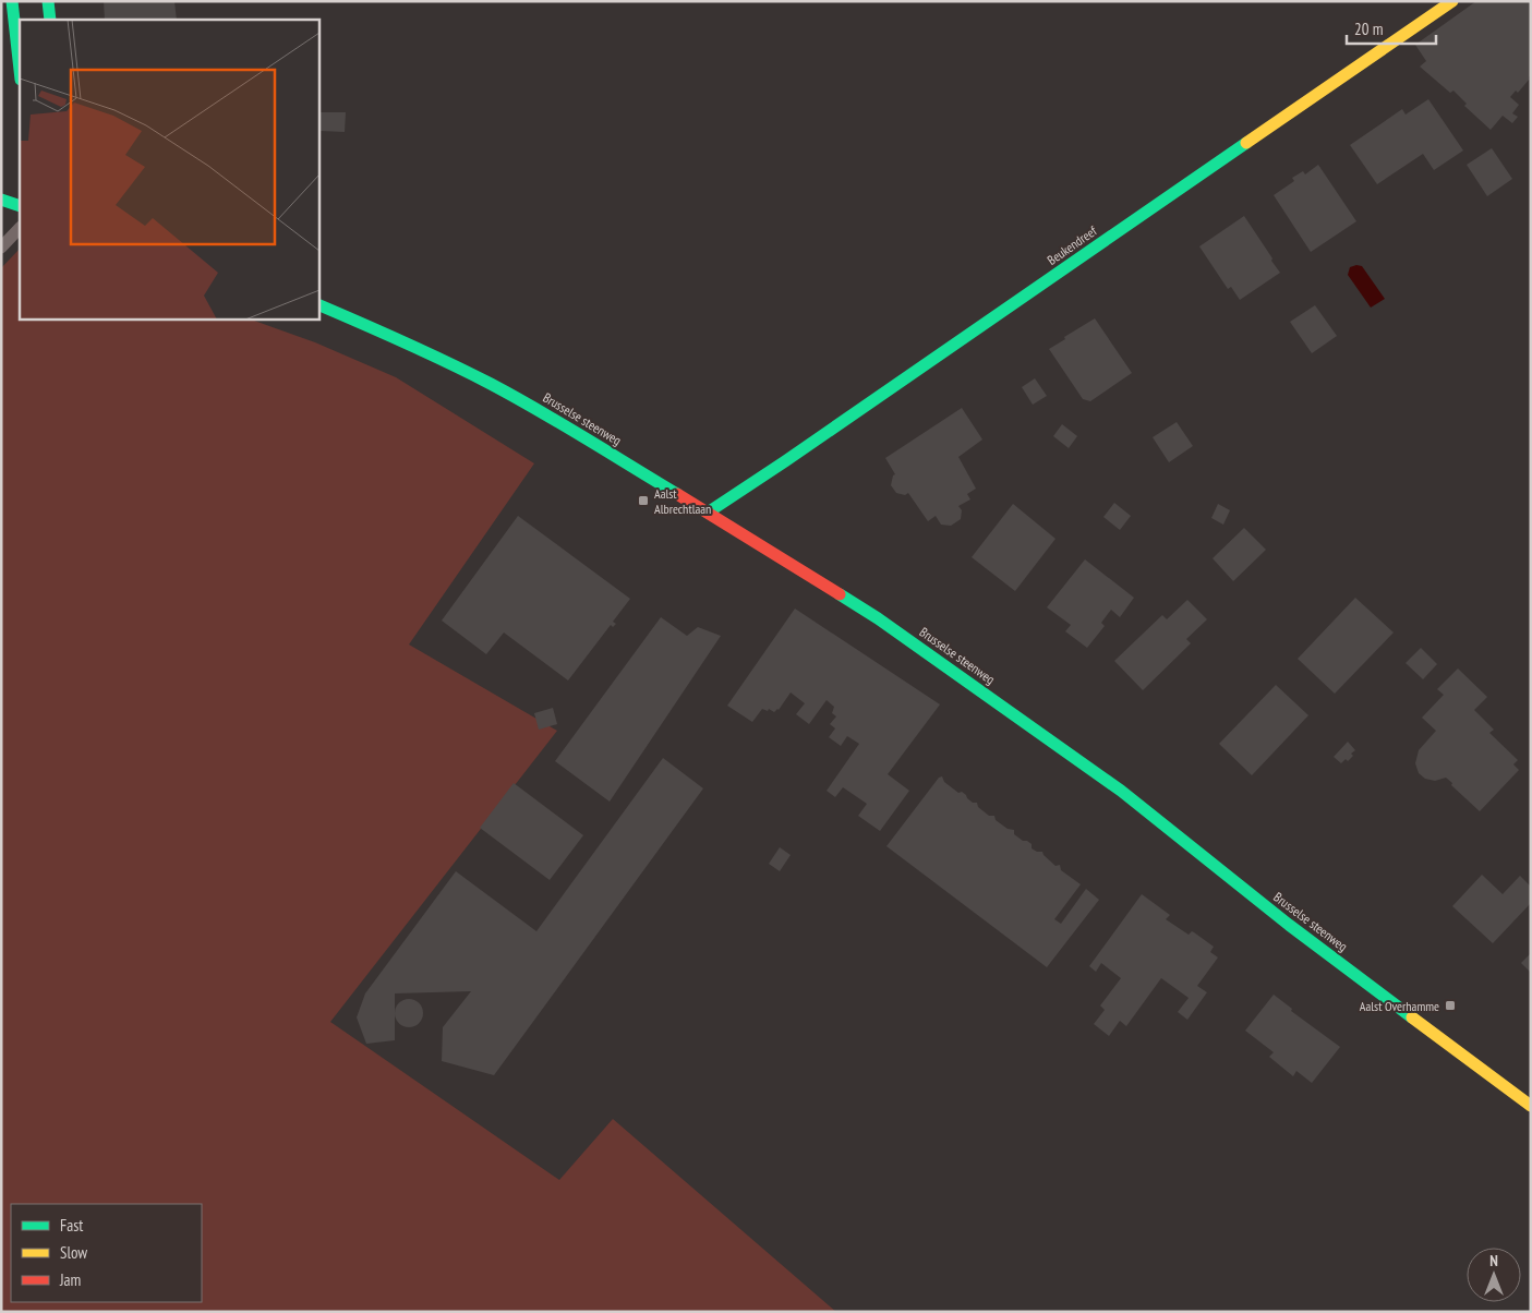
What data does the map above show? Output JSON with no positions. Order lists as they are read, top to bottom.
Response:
{
  "streets": {
    "main road": ["Beukendreef", "Brusselse steenweg"]
  },
  "crossings": [
    ["Beukendreef", "Brusselse steenweg"]
  ],
  "places": {
    "transit": ["Aalst Albrechtlaan", "Aalst Overhamme"]
  },
  "legend": ["Fast", "Slow", "Jam"],
  "scale_bar": "20 m",
  "north": "top"
}
